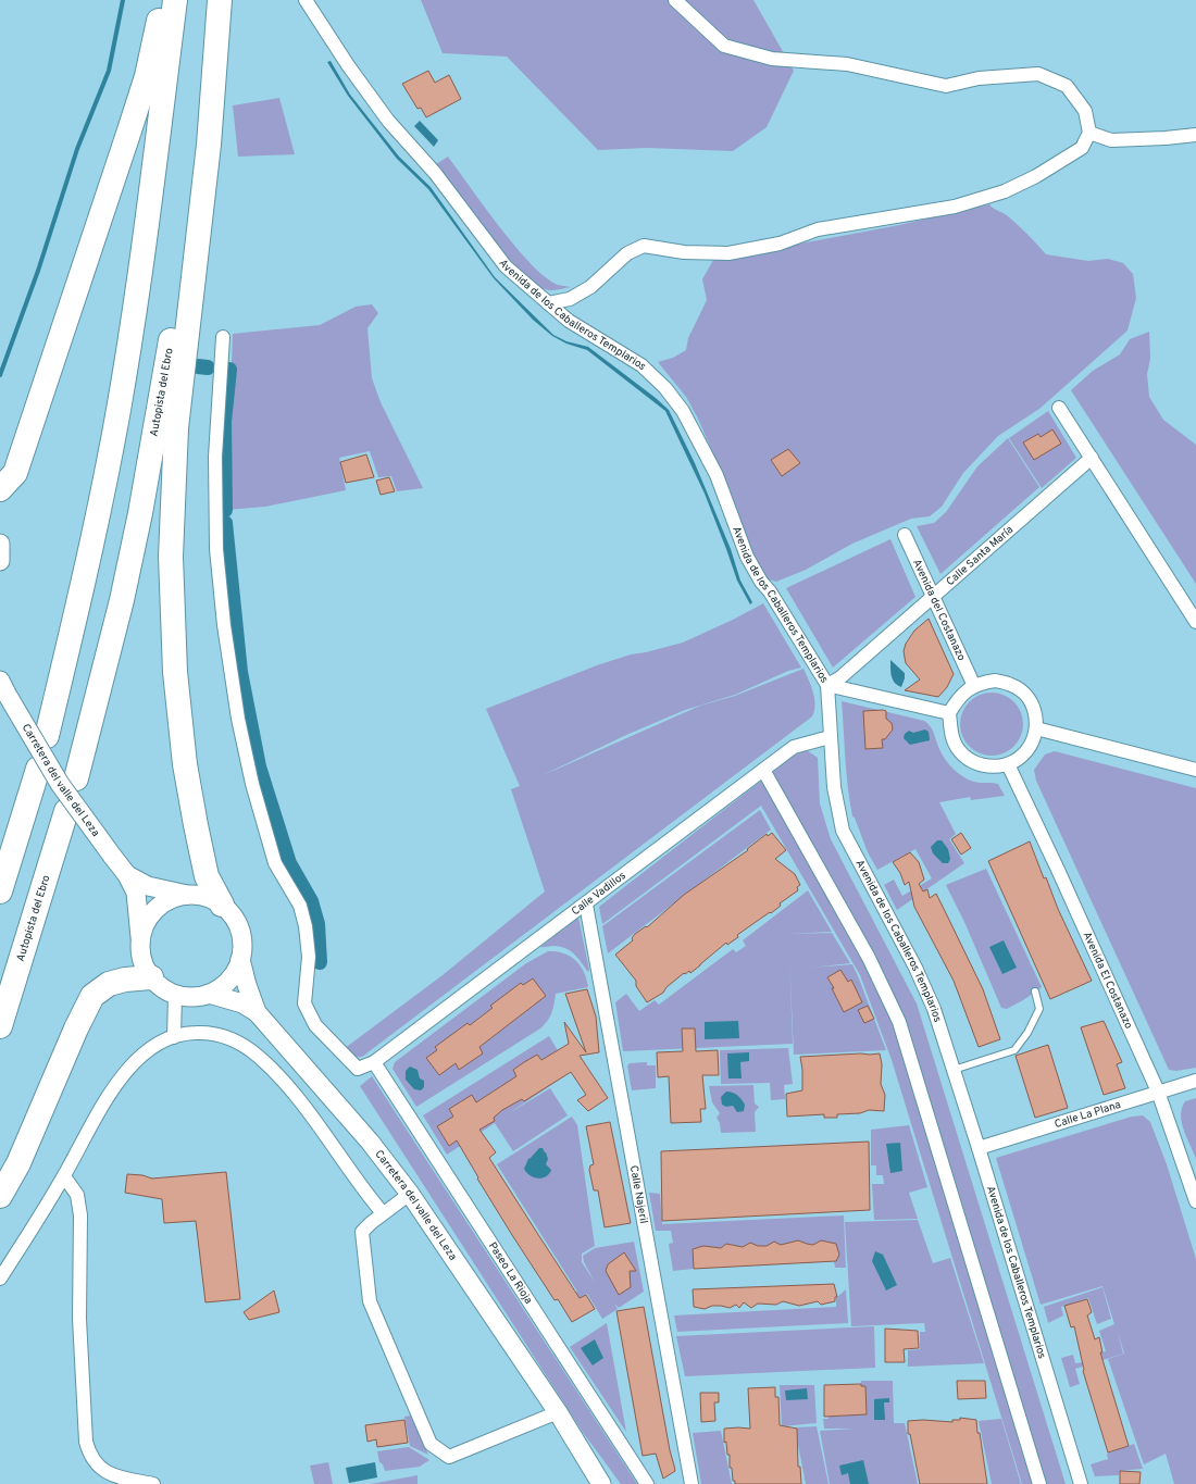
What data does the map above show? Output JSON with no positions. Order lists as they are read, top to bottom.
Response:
{
  "streets": {
    "highway": ["Autopista del Ebro"],
    "main road": ["Carretera del valle del Leza"],
    "street": [
      "Avenida de los Caballeros Templarios",
      "Calle Santa María",
      "Avenida del Costanazo",
      "Calle Vadillos",
      "Avenida El Costanazo",
      "Calle La Plana",
      "Calle Najeril",
      "Paseo La Rioja"
    ]
  },
  "crossings": [
    ["Avenida de los Caballeros Templarios", "Calle Santa María"],
    ["Avenida de los Caballeros Templarios", "Calle Vadillos"],
    ["Avenida de los Caballeros Templarios", "Calle La Plana"],
    ["Calle Santa María", "Avenida del Costanazo"],
    ["Avenida del Costanazo", "Avenida El Costanazo"],
    ["Calle Vadillos", "Calle Najeril"],
    ["Calle Vadillos", "Paseo La Rioja"],
    ["Avenida El Costanazo", "Calle La Plana"]
  ]
}
